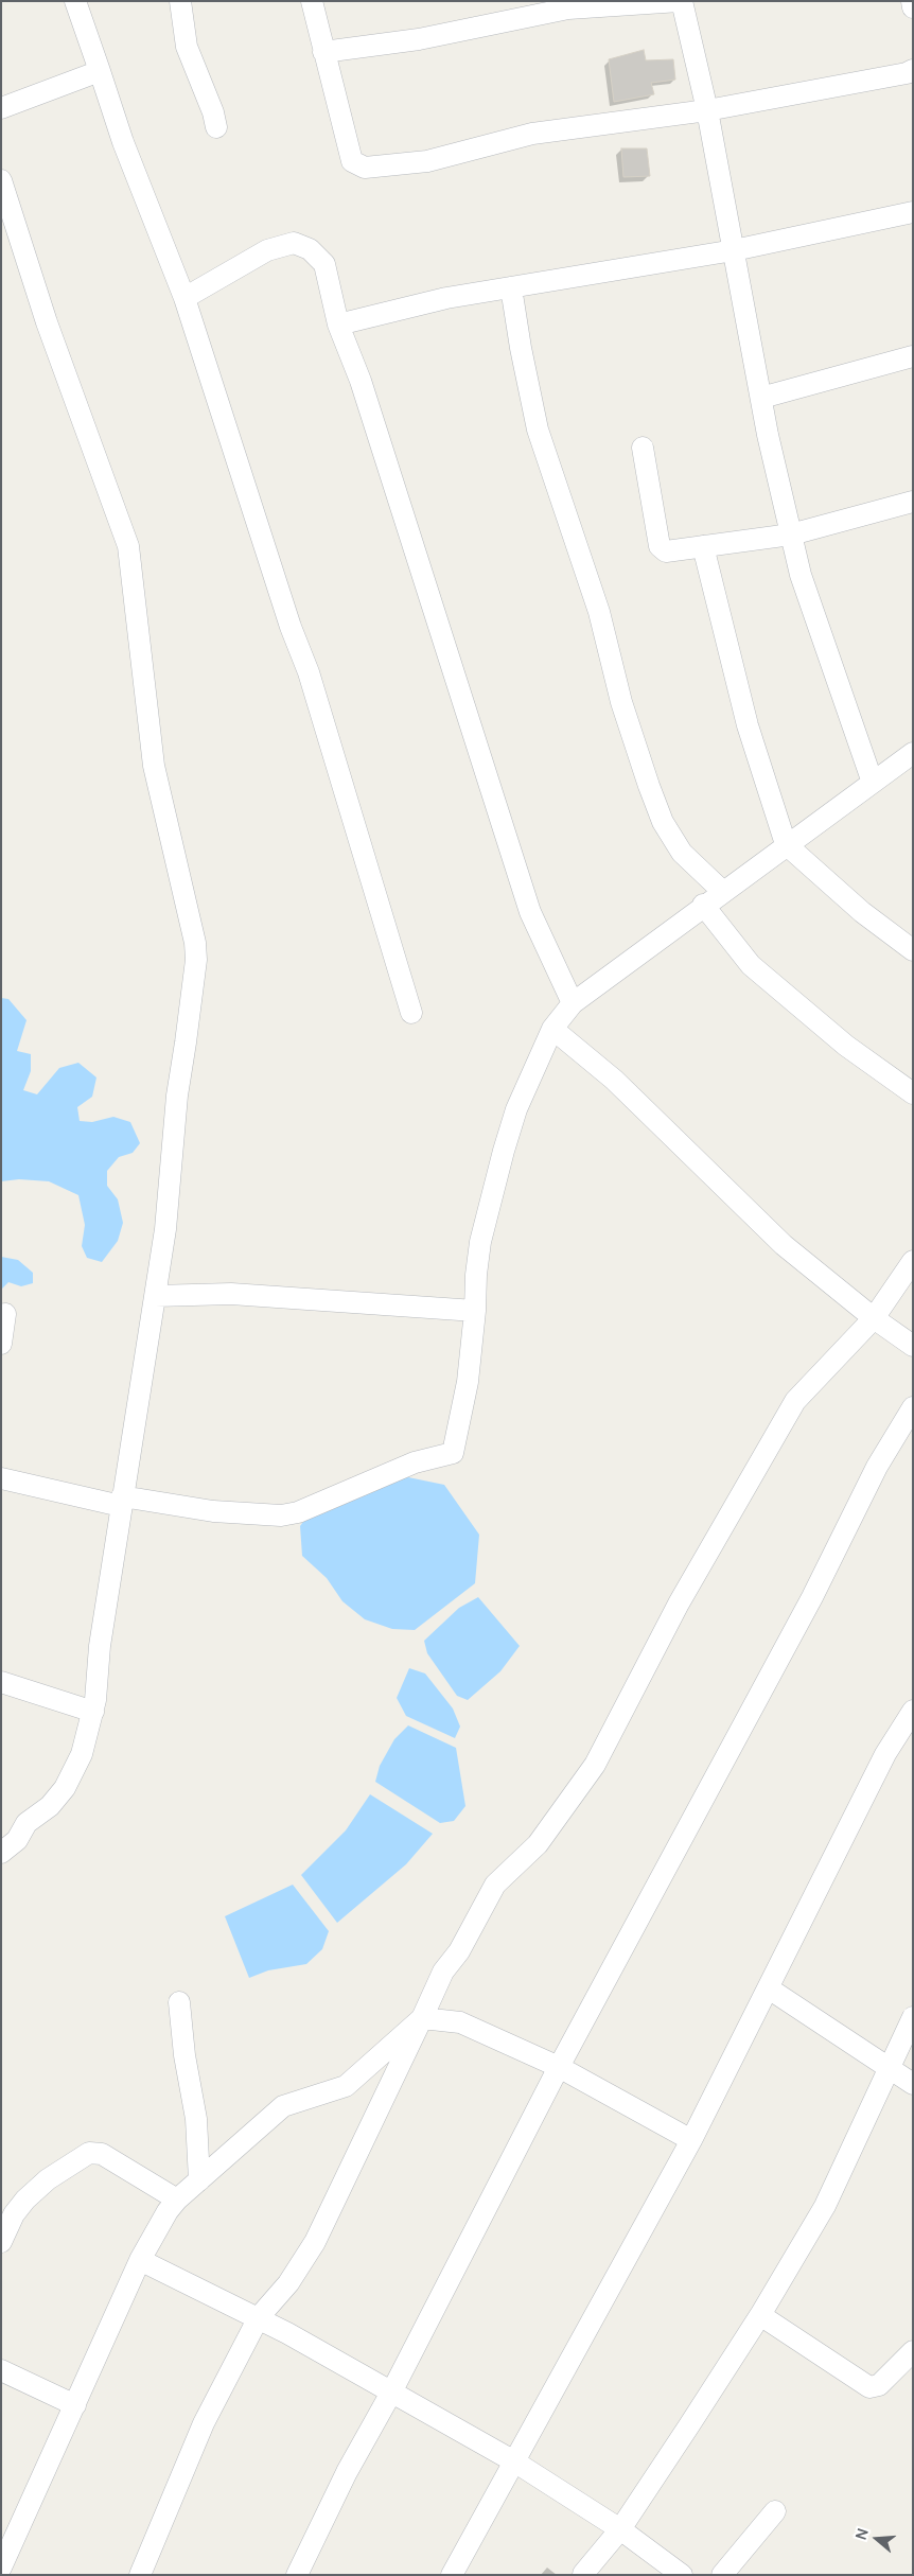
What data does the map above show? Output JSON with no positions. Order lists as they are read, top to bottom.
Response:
{
  "north": "left"
}
